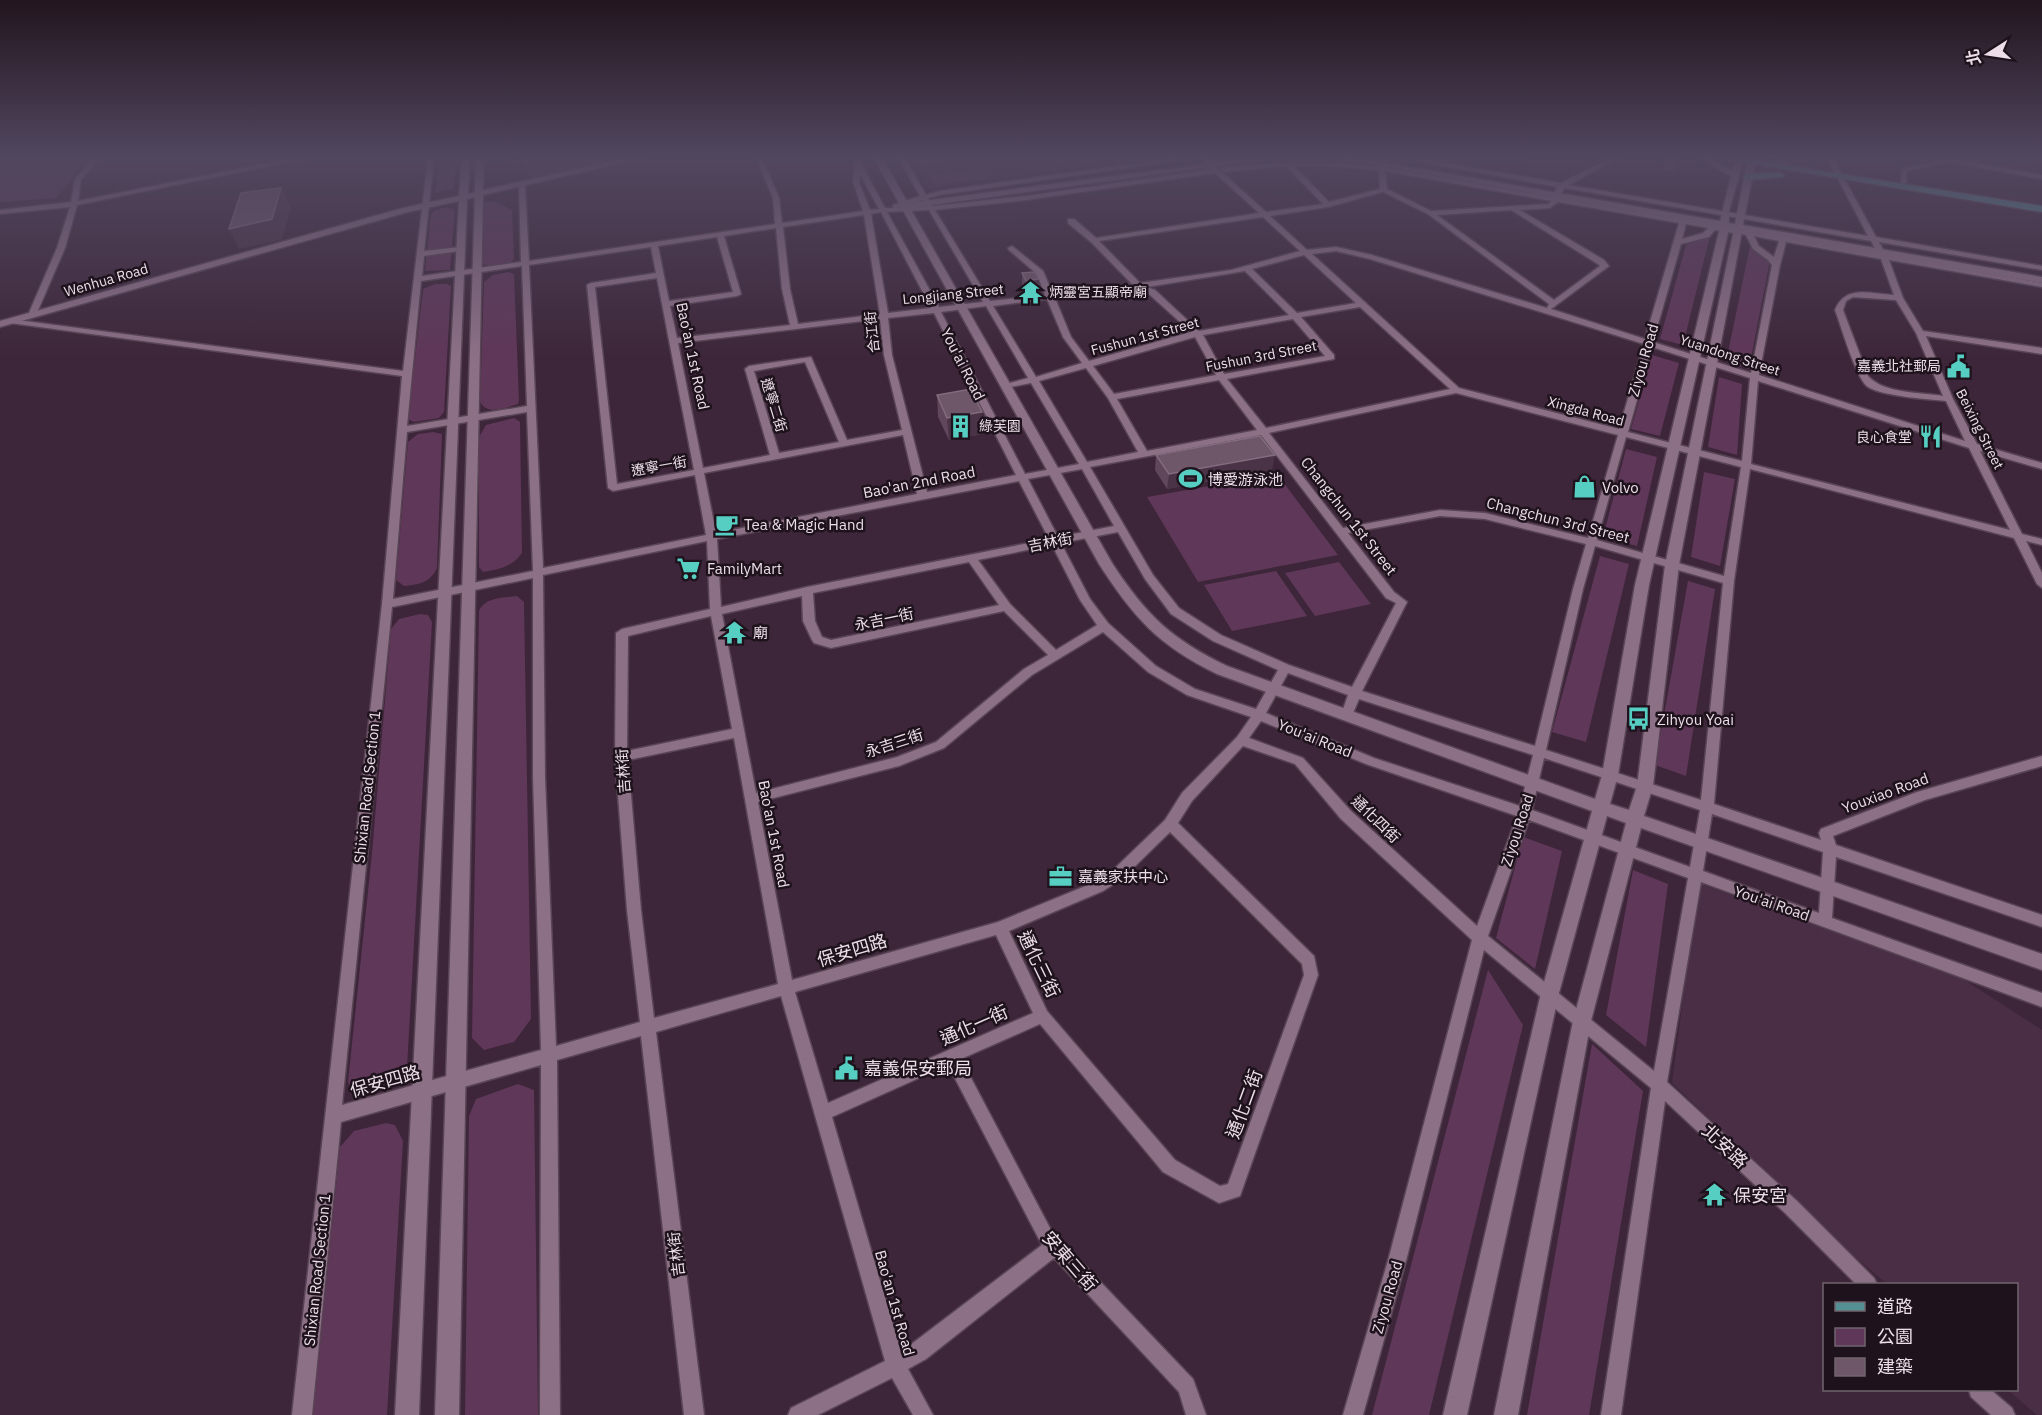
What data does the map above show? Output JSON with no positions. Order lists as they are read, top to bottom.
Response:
{
  "streets": {
    "street": [
      "Wenhua Road",
      "Longjiang Street",
      "合江街",
      "Fushun 1st Street",
      "Yuandong Street",
      "Bao'an 1st Road",
      "Fushun 3rd Street",
      "Ziyou Road",
      "You'ai Road",
      "遼寧二街",
      "Xingda Road",
      "Beixing Street",
      "遼寧一街",
      "Bao'an 2nd Road",
      "Changchun 1st Street",
      "Changchun 3rd Street",
      "吉林街",
      "永吉一街",
      "永吉三街",
      "Shixian Road Section 1",
      "Youxiao Road",
      "通化四街",
      "保安四路",
      "通化三街",
      "通化一街",
      "通化二街",
      "北安路",
      "安東三街"
    ]
  },
  "crossings": [
    ["Longjiang Street", "合江街"],
    ["Longjiang Street", "Yuandong Street"],
    ["Longjiang Street", "Bao'an 1st Road"],
    ["Longjiang Street", "Fushun 3rd Street"],
    ["Longjiang Street", "You'ai Road"],
    ["Longjiang Street", "Xingda Road"],
    ["Longjiang Street", "Changchun 1st Street"],
    ["合江街", "遼寧一街"],
    ["合江街", "Bao'an 2nd Road"],
    ["Fushun 1st Street", "Fushun 3rd Street"],
    ["Fushun 1st Street", "You'ai Road"],
    ["Fushun 1st Street", "Xingda Road"],
    ["Fushun 1st Street", "Changchun 1st Street"],
    ["Yuandong Street", "Ziyou Road"],
    ["Yuandong Street", "Xingda Road"],
    ["Yuandong Street", "Beixing Street"],
    ["Bao'an 1st Road", "遼寧一街"],
    ["Bao'an 1st Road", "Bao'an 2nd Road"],
    ["Bao'an 1st Road", "吉林街"],
    ["Bao'an 1st Road", "永吉三街"],
    ["Bao'an 1st Road", "保安四路"],
    ["Bao'an 1st Road", "通化一街"],
    ["Fushun 3rd Street", "Changchun 1st Street"],
    ["Ziyou Road", "You'ai Road"],
    ["Ziyou Road", "Xingda Road"],
    ["Ziyou Road", "Changchun 3rd Street"],
    ["Ziyou Road", "通化四街"],
    ["You'ai Road", "Bao'an 2nd Road"],
    ["You'ai Road", "Changchun 1st Street"],
    ["You'ai Road", "吉林街"],
    ["You'ai Road", "永吉三街"],
    ["You'ai Road", "Youxiao Road"],
    ["You'ai Road", "保安四路"],
    ["遼寧二街", "遼寧一街"],
    ["Xingda Road", "Beixing Street"],
    ["Xingda Road", "Bao'an 2nd Road"],
    ["Bao'an 2nd Road", "Changchun 1st Street"],
    ["Bao'an 2nd Road", "Shixian Road Section 1"],
    ["Changchun 1st Street", "Changchun 3rd Street"],
    ["吉林街", "永吉一街"],
    ["吉林街", "保安四路"],
    ["Shixian Road Section 1", "保安四路"],
    ["通化四街", "保安四路"],
    ["通化四街", "北安路"],
    ["保安四路", "通化三街"],
    ["保安四路", "通化二街"],
    ["通化三街", "通化一街"],
    ["通化三街", "通化二街"],
    ["通化一街", "通化二街"],
    ["通化一街", "安東三街"]
  ],
  "places": {
    "temple": ["炳靈宮五顯帝廟", "廟", "保安宮"],
    "public building": ["嘉義北社郵局", "嘉義保安郵局"],
    "building": ["綠芙園"],
    "restaurant": ["良心食堂"],
    "sports": ["博愛游泳池"],
    "shop": ["Volvo"],
    "cafe": ["Tea & Magic Hand"],
    "supermarket": ["FamilyMart"],
    "bus stop": ["Zihyou Yoai"],
    "office": ["嘉義家扶中心"]
  },
  "legend": ["道路", "公園", "建築"],
  "north": "left"
}
